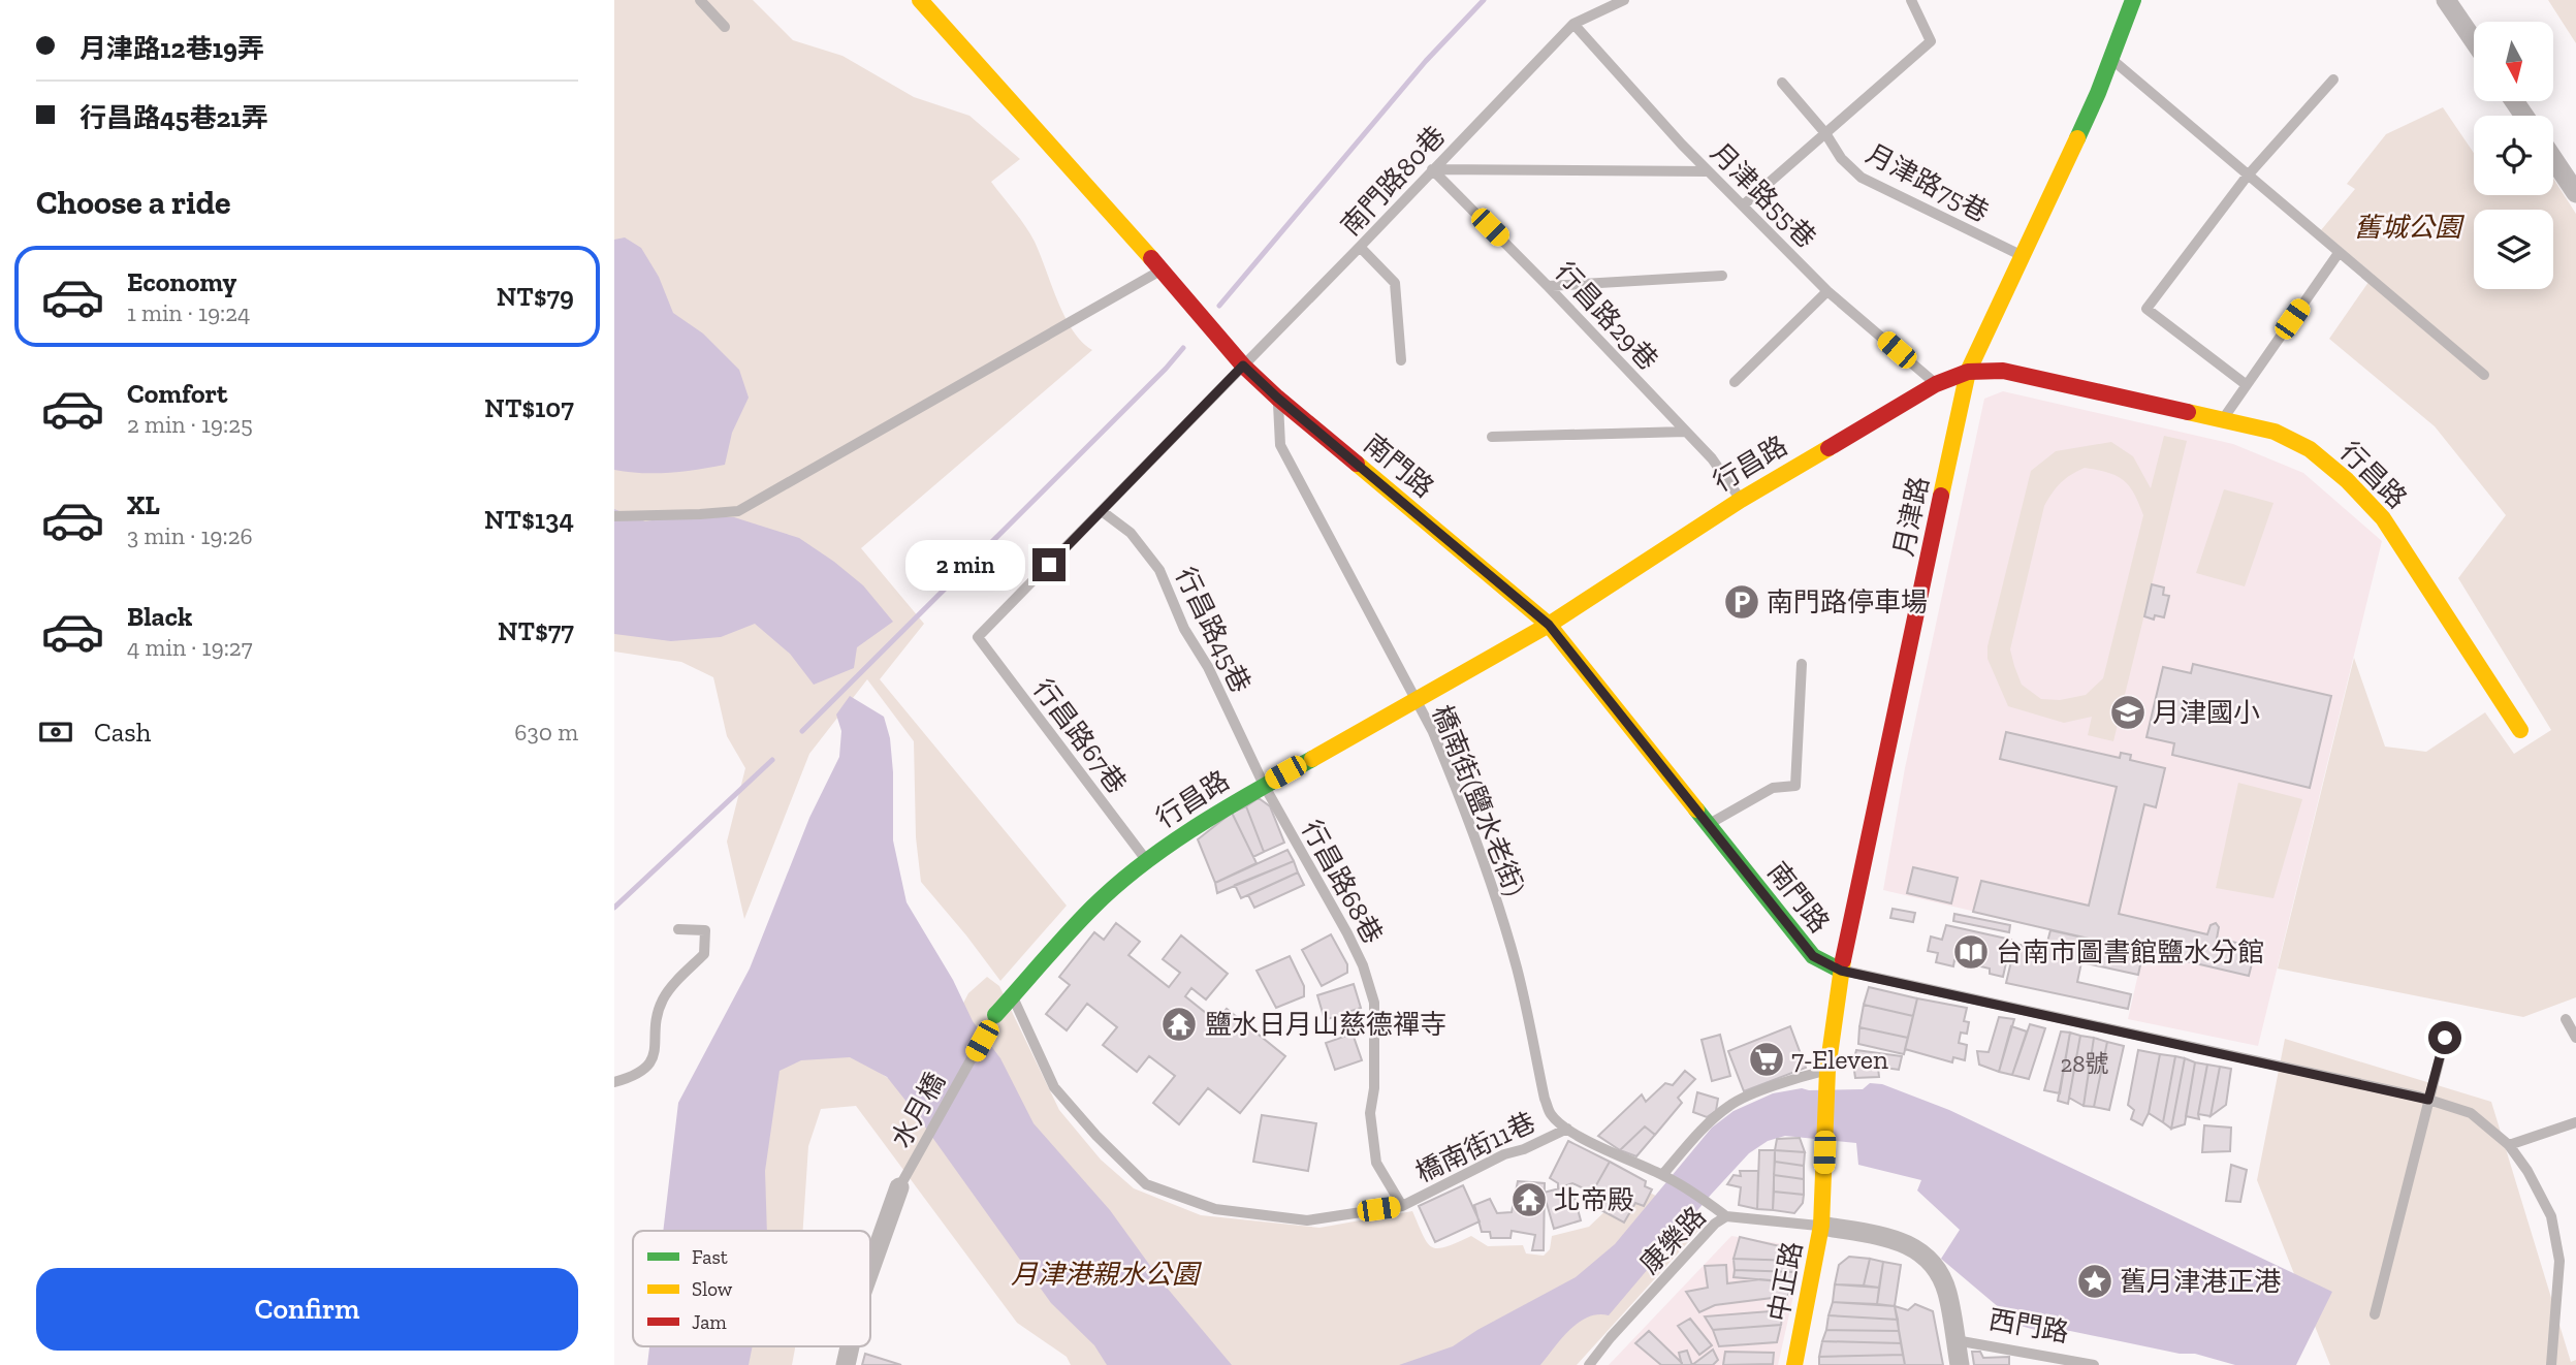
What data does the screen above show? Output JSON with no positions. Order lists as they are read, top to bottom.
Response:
{
  "streets": {
    "street": [
      "行昌路",
      "南門路",
      "月津路",
      "中正路",
      "西門路"
    ],
    "lane": [
      "南門路80巷",
      "月津路75巷",
      "月津路55巷",
      "行昌路29巷",
      "行昌路45巷",
      "行昌路67巷",
      "橋南街(鹽水老街)",
      "行昌路68巷",
      "水月橋",
      "橋南街11巷",
      "康樂路"
    ]
  },
  "crossings": [
    ["南門路80巷", "月津路55巷"],
    ["南門路80巷", "行昌路29巷"],
    ["南門路80巷", "南門路"],
    ["南門路80巷", "行昌路45巷"],
    ["南門路80巷", "行昌路67巷"],
    ["月津路75巷", "月津路55巷"],
    ["月津路75巷", "月津路"],
    ["月津路55巷", "行昌路"],
    ["行昌路29巷", "行昌路"],
    ["行昌路", "南門路"],
    ["行昌路", "月津路"],
    ["行昌路", "行昌路45巷"],
    ["行昌路", "行昌路67巷"],
    ["行昌路", "橋南街(鹽水老街)"],
    ["行昌路", "行昌路68巷"],
    ["行昌路", "水月橋"],
    ["行昌路", "橋南街11巷"],
    ["南門路", "月津路"],
    ["南門路", "橋南街(鹽水老街)"],
    ["月津路", "中正路"],
    ["行昌路45巷", "行昌路68巷"],
    ["橋南街(鹽水老街)", "橋南街11巷"],
    ["橋南街(鹽水老街)", "康樂路"],
    ["行昌路68巷", "橋南街11巷"],
    ["康樂路", "中正路"],
    ["康樂路", "西門路"],
    ["中正路", "西門路"]
  ],
  "parks": ["舊城公園", "月津港親水公園"],
  "places": {
    "parking": ["南門路停車場"],
    "school or university": ["月津國小"],
    "library": ["台南市圖書館鹽水分館"],
    "temple": ["鹽水日月山慈德禪寺", "北帝殿"],
    "supermarket": ["7-Eleven"],
    "place": ["舊月津港正港"]
  },
  "house_numbers": ["28號"],
  "legend": ["Fast", "Slow", "Jam"],
  "north": "bottom",
  "page": {
    "banner": ["月津路12巷19弄", "行昌路45巷21弄"],
    "heading": "Choose a ride",
    "list": [
      {
        "name": "Economy",
        "note": "1 min · 19:24",
        "value": "NT$79"
      },
      {
        "name": "Comfort",
        "note": "2 min · 19:25",
        "value": "NT$107"
      },
      {
        "name": "XL",
        "note": "3 min · 19:26",
        "value": "NT$134"
      },
      {
        "name": "Black",
        "note": "4 min · 19:27",
        "value": "NT$77"
      }
    ],
    "bubble": "2 min",
    "pay": ["Cash", "630 m"],
    "buttons": "Confirm"
  }
}
